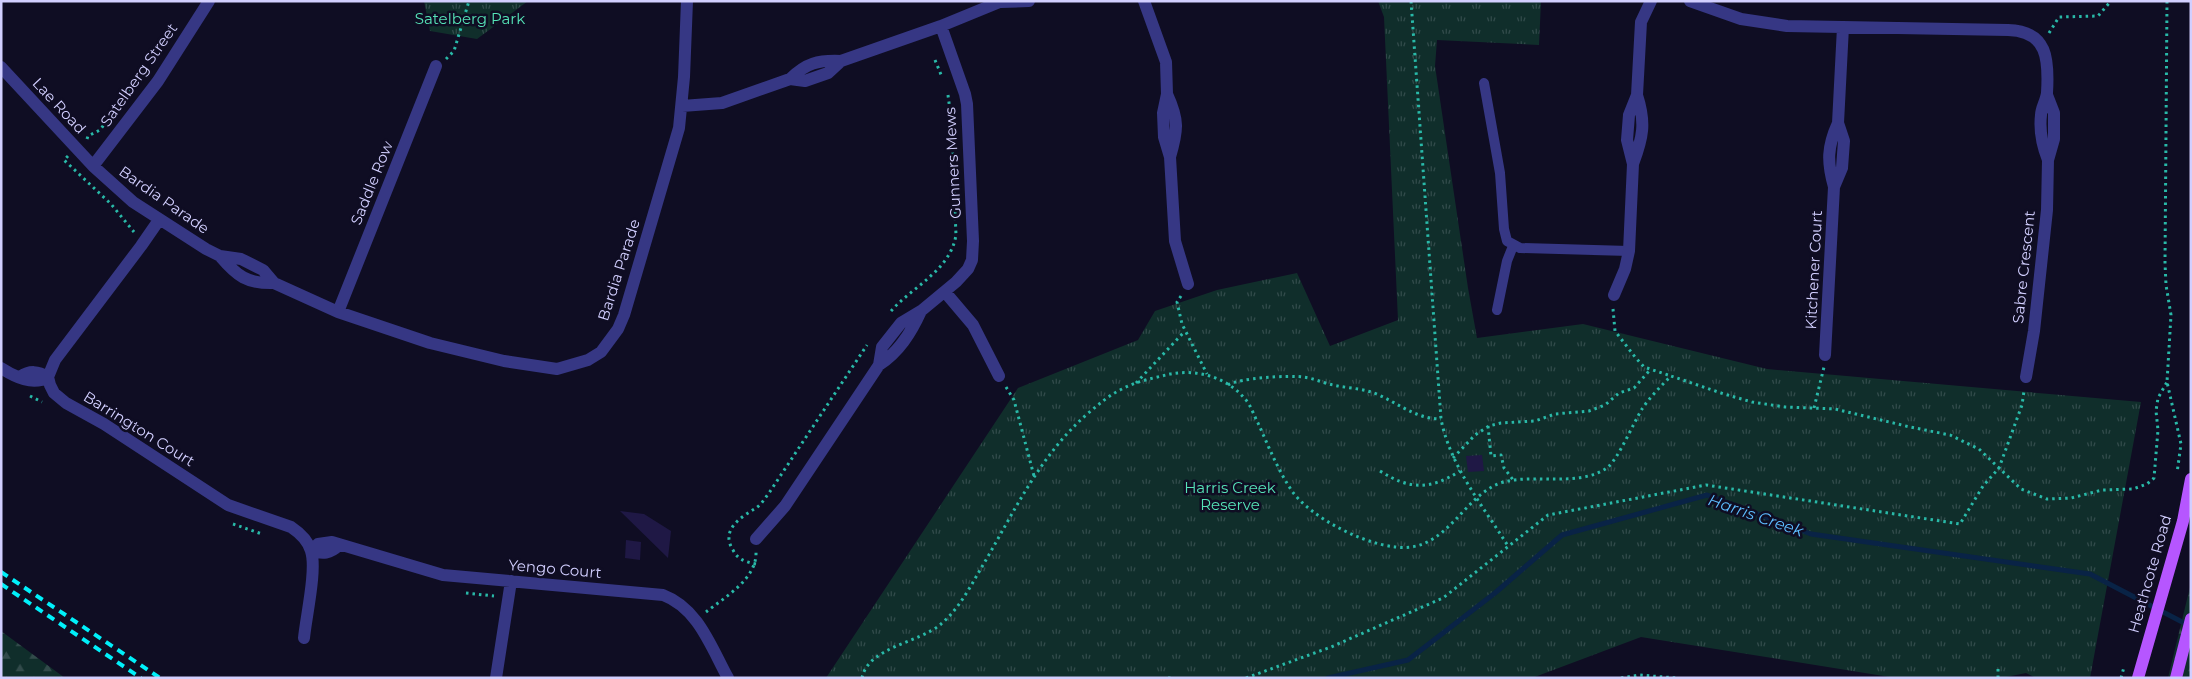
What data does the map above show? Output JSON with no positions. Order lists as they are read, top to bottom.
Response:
{
  "streets": {
    "main road": ["Heathcote Road"],
    "street": [
      "Satelberg Street",
      "Lae Road",
      "Gunners Mews",
      "Saddle Row",
      "Bardia Parade",
      "Sabre Crescent",
      "Kitchener Court",
      "Barrington Court",
      "Yengo Court"
    ]
  },
  "crossings": [
    ["Satelberg Street", "Lae Road"],
    ["Satelberg Street", "Bardia Parade"],
    ["Lae Road", "Bardia Parade"],
    ["Saddle Row", "Bardia Parade"],
    ["Sabre Crescent", "Kitchener Court"],
    ["Barrington Court", "Yengo Court"]
  ],
  "water": ["Harris Creek"],
  "parks": ["Satelberg Park", "Harris Creek Reserve"]
}
